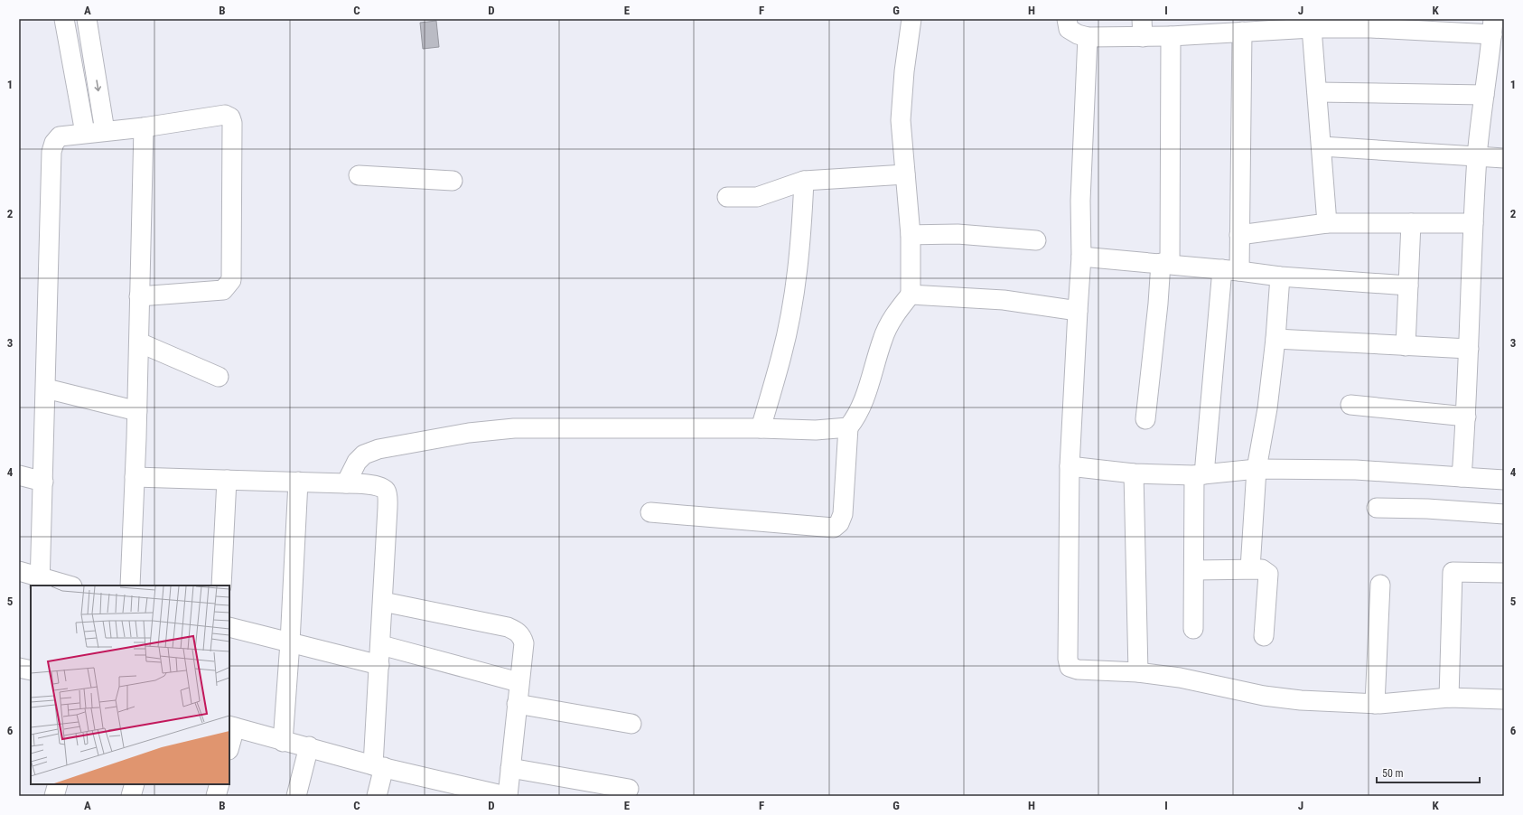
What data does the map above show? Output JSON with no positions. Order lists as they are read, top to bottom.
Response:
{
  "scale_bar": "50 m",
  "grid": {
    "columns": [
      "A",
      "B",
      "C",
      "D",
      "E",
      "F",
      "G",
      "H",
      "I",
      "J",
      "K"
    ],
    "rows": [
      "1",
      "2",
      "3",
      "4",
      "5",
      "6"
    ]
  }
}
